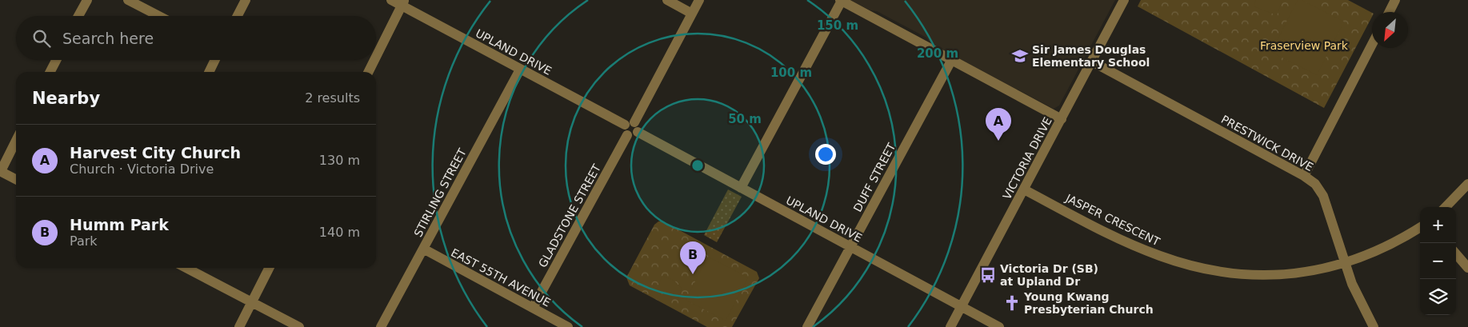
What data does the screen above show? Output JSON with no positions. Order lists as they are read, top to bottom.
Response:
{
  "streets": {
    "street": [
      "UPLAND DRIVE",
      "PRESTWICK DRIVE",
      "VICTORIA DRIVE",
      "DUFF STREET",
      "STIRLING STREET",
      "GLADSTONE STREET",
      "JASPER CRESCENT",
      "EAST 55TH AVENUE"
    ]
  },
  "crossings": [
    ["UPLAND DRIVE", "VICTORIA DRIVE"],
    ["UPLAND DRIVE", "DUFF STREET"],
    ["UPLAND DRIVE", "STIRLING STREET"],
    ["PRESTWICK DRIVE", "VICTORIA DRIVE"],
    ["PRESTWICK DRIVE", "JASPER CRESCENT"],
    ["VICTORIA DRIVE", "JASPER CRESCENT"],
    ["STIRLING STREET", "EAST 55TH AVENUE"],
    ["GLADSTONE STREET", "EAST 55TH AVENUE"]
  ],
  "parks": ["Fraserview Park"],
  "places": {
    "school or university": ["Sir James Douglas Elementary School"],
    "bus stop": ["Victoria Dr (SB) at Upland Dr"],
    "church": ["Young Kwang Presbyterian Church"]
  },
  "north": "bottom left",
  "page": {
    "search": "Search here",
    "heading": ["Nearby", "2 results"],
    "pins": ["A", "B"],
    "list": [
      {
        "mark": "A",
        "name": "Harvest City Church",
        "note": "Church · Victoria Drive",
        "value": "130 m"
      },
      {
        "mark": "B",
        "name": "Humm Park",
        "note": "Park",
        "value": "140 m"
      }
    ],
    "map_buttons": ["+", "−"]
  },
  "rings": [
    "150 m",
    "200 m",
    "100 m",
    "50 m"
  ]
}
